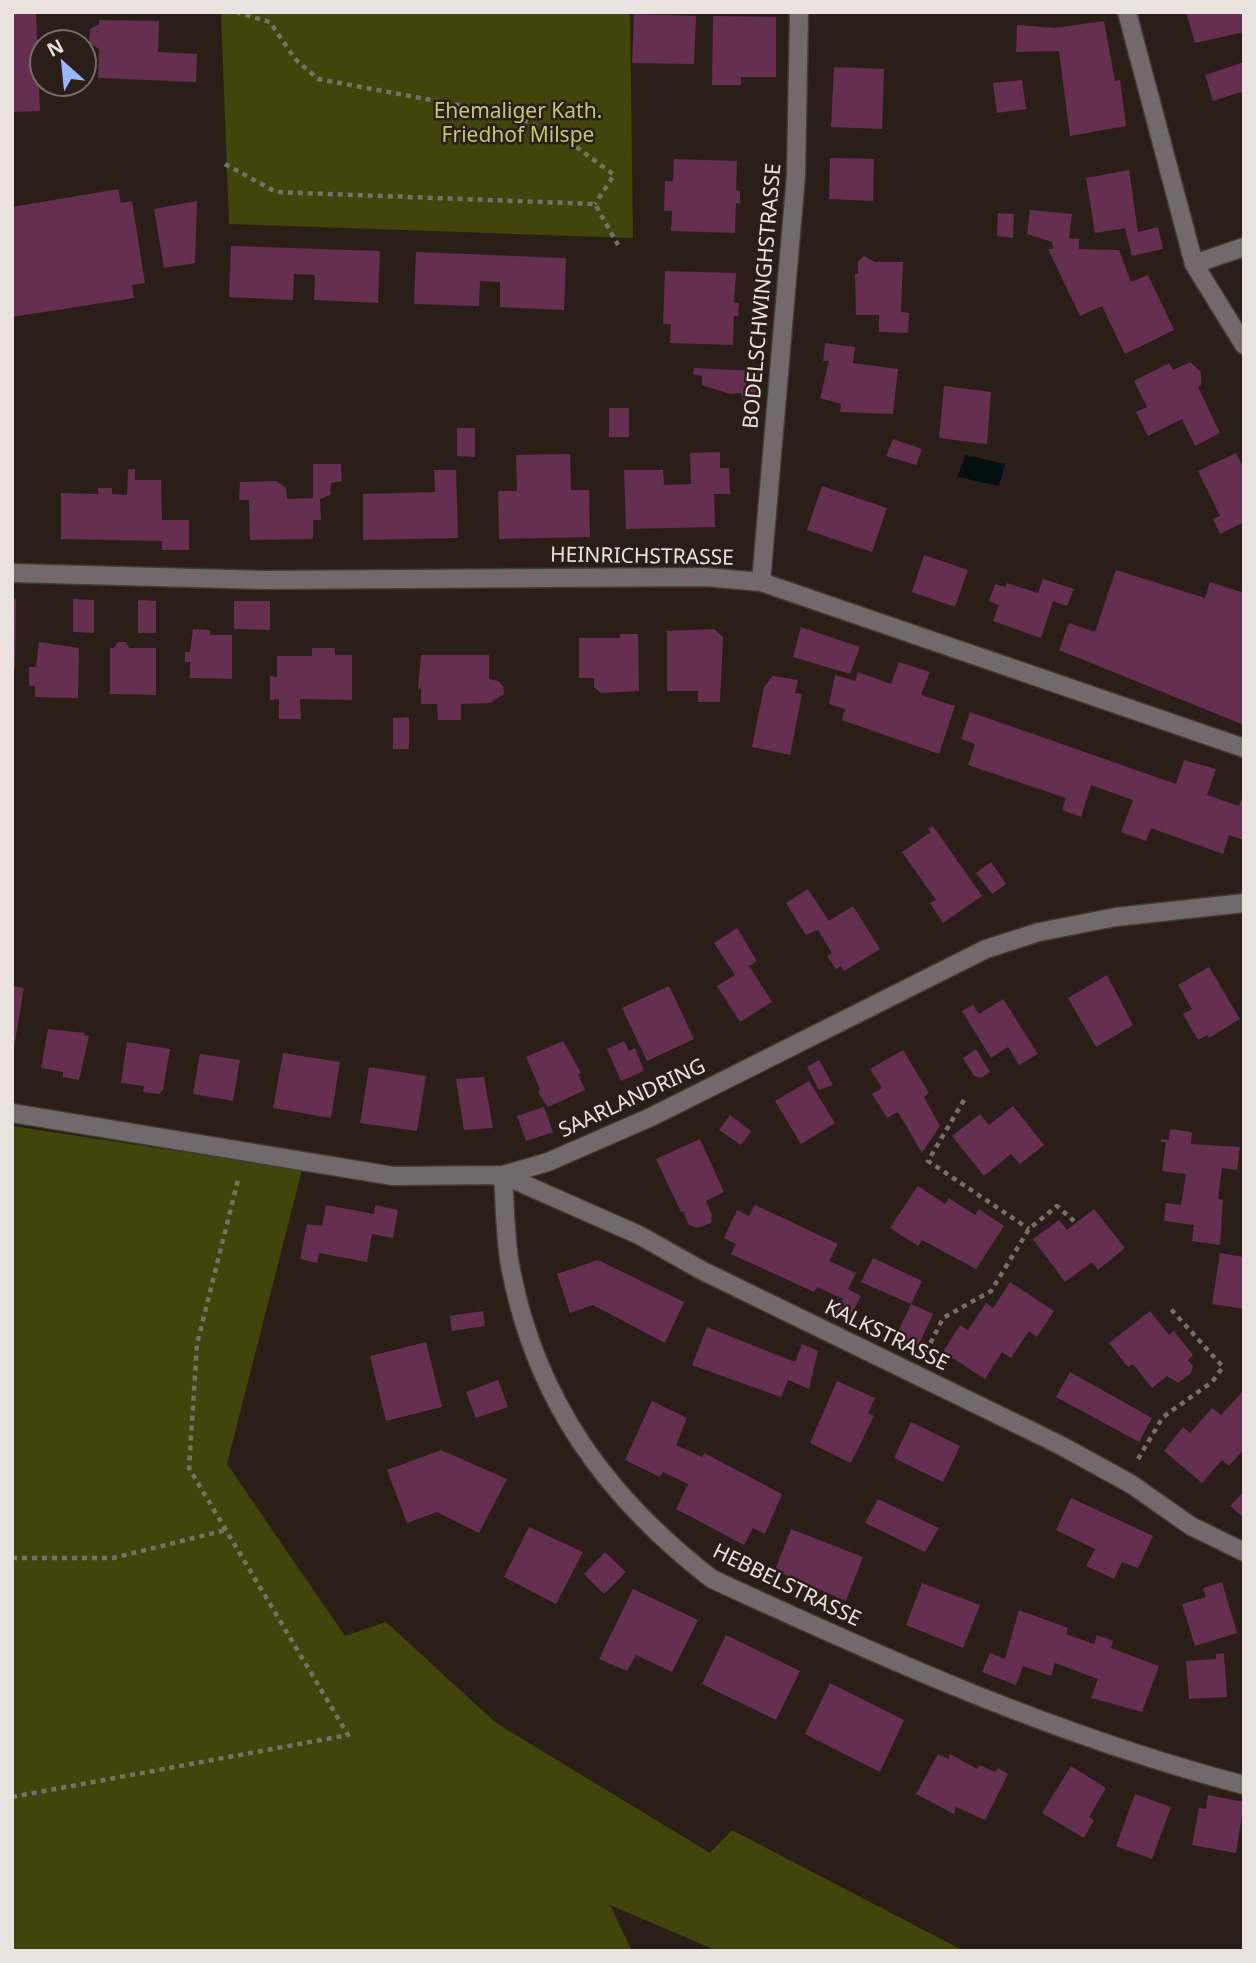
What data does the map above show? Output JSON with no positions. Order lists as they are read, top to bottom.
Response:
{
  "streets": {
    "street": [
      "BODELSCHWINGHSTRASSE",
      "HEINRICHSTRASSE",
      "SAARLANDRING",
      "KALKSTRASSE",
      "HEBBELSTRASSE"
    ]
  },
  "crossings": [
    ["BODELSCHWINGHSTRASSE", "HEINRICHSTRASSE"],
    ["SAARLANDRING", "KALKSTRASSE"],
    ["SAARLANDRING", "HEBBELSTRASSE"],
    ["KALKSTRASSE", "HEBBELSTRASSE"]
  ],
  "parks": ["Ehemaliger Kath. Friedhof Milspe"],
  "north": "top left"
}
